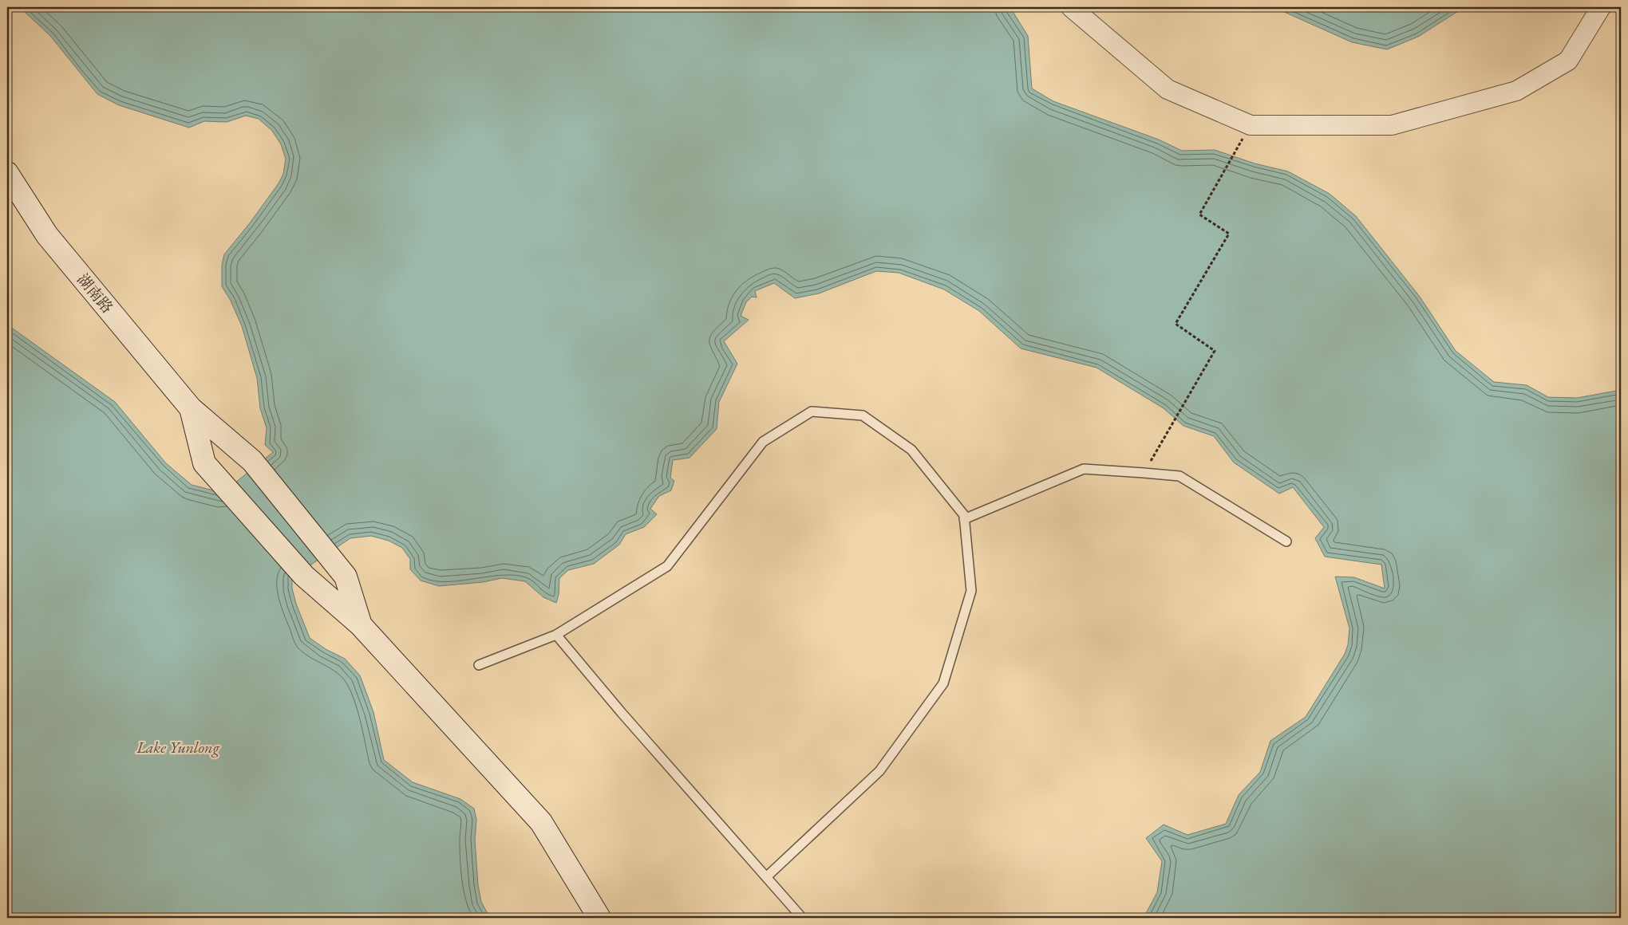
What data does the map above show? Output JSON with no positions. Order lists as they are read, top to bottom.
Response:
{
  "streets": {
    "street": ["湖南路"]
  },
  "water": ["Lake Yunlong"]
}
